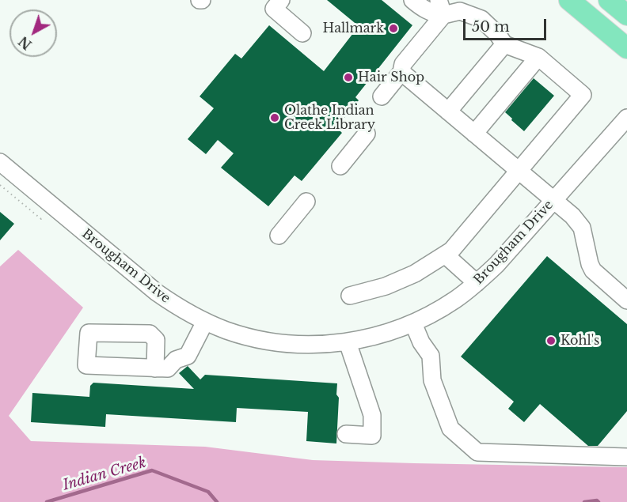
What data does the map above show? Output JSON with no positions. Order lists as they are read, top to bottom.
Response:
{
  "streets": {
    "street": ["Brougham Drive"]
  },
  "water": ["Indian Creek"],
  "places": [
    "Hallmark",
    "Hair Shop",
    "Olathe Indian Creek Library",
    "Kohl's"
  ],
  "scale_bar": "50 m",
  "north": "bottom left"
}
